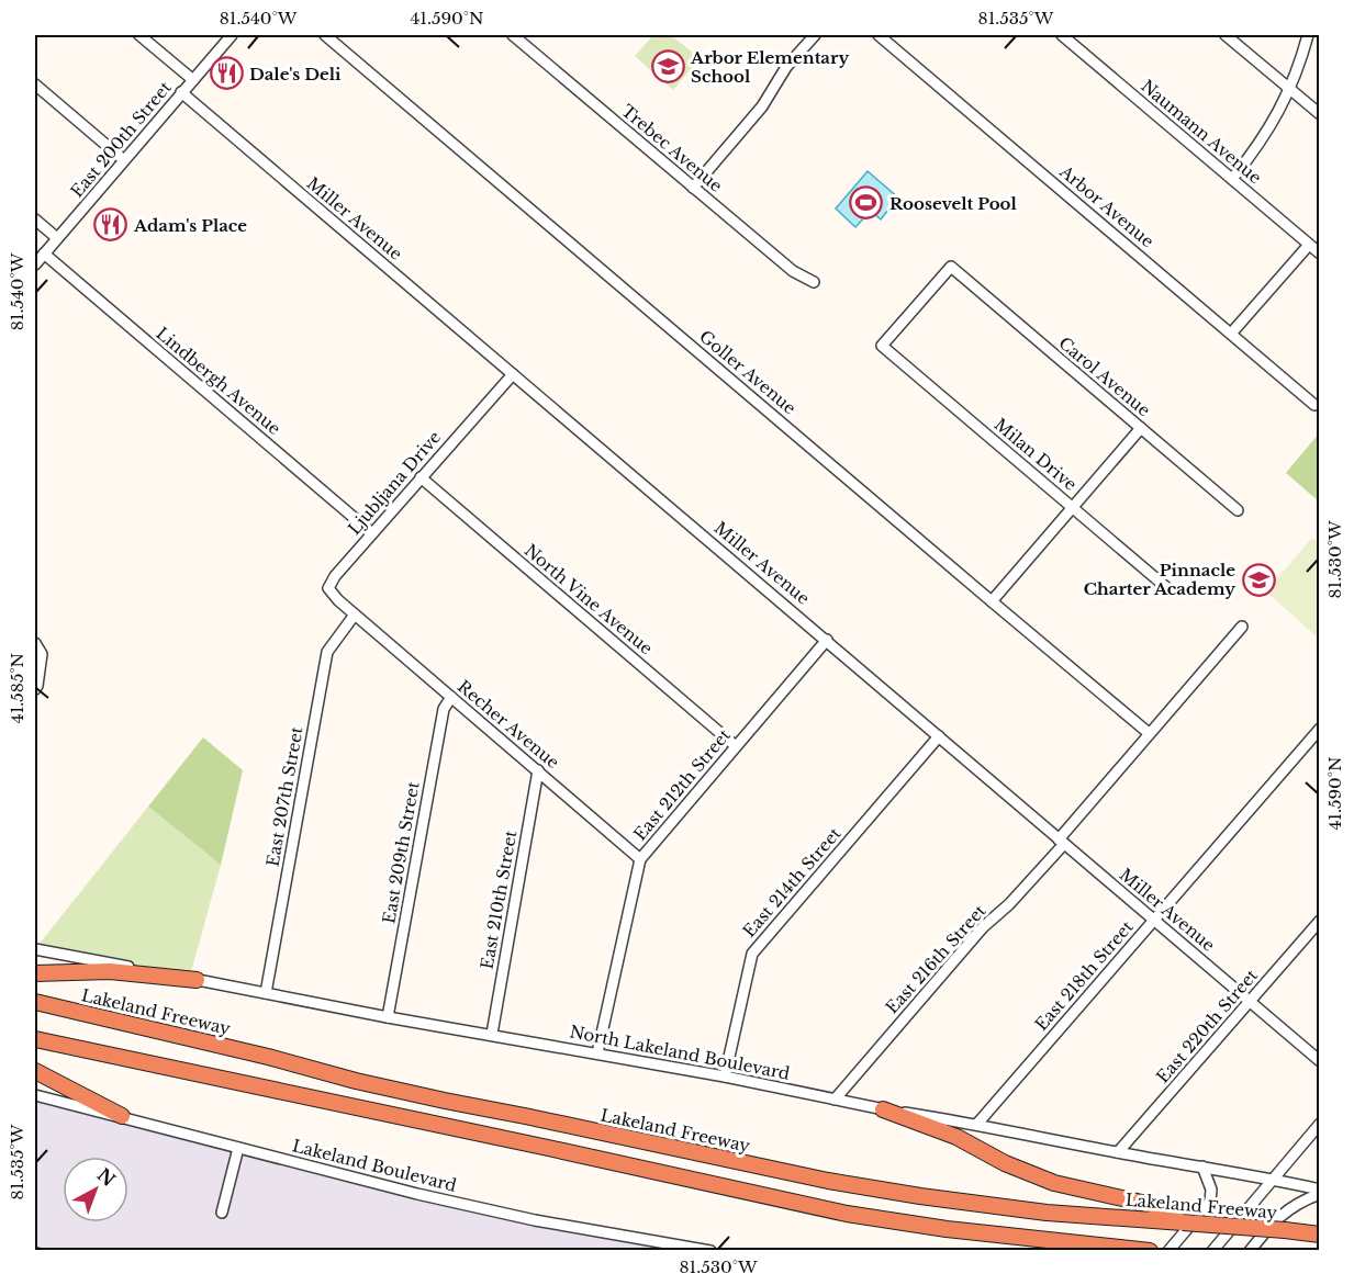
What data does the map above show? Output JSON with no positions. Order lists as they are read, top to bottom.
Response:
{
  "streets": {
    "highway": ["Lakeland Freeway"],
    "street": [
      "Naumann Avenue",
      "East 200th Street",
      "Trebec Avenue",
      "Arbor Avenue",
      "Miller Avenue",
      "Goller Avenue",
      "Carol Avenue",
      "Lindbergh Avenue",
      "Milan Drive",
      "Ljubljana Drive",
      "North Vine Avenue",
      "Recher Avenue",
      "East 212th Street",
      "East 207th Street",
      "East 209th Street",
      "East 214th Street",
      "East 210th Street",
      "East 216th Street",
      "East 218th Street",
      "East 220th Street",
      "North Lakeland Boulevard",
      "Lakeland Boulevard"
    ]
  },
  "crossings": [
    ["East 200th Street", "Miller Avenue"],
    ["East 200th Street", "Lindbergh Avenue"],
    ["Miller Avenue", "Ljubljana Drive"],
    ["Miller Avenue", "East 212th Street"],
    ["Miller Avenue", "East 214th Street"],
    ["Miller Avenue", "East 216th Street"],
    ["Miller Avenue", "East 218th Street"],
    ["Miller Avenue", "East 220th Street"],
    ["Goller Avenue", "East 216th Street"],
    ["Carol Avenue", "Milan Drive"],
    ["Lindbergh Avenue", "Ljubljana Drive"],
    ["Ljubljana Drive", "North Vine Avenue"],
    ["Ljubljana Drive", "Recher Avenue"],
    ["Ljubljana Drive", "East 207th Street"],
    ["North Vine Avenue", "East 212th Street"],
    ["Recher Avenue", "East 212th Street"],
    ["Recher Avenue", "East 207th Street"],
    ["Recher Avenue", "East 209th Street"],
    ["Recher Avenue", "East 210th Street"],
    ["East 212th Street", "North Lakeland Boulevard"],
    ["East 207th Street", "North Lakeland Boulevard"],
    ["East 209th Street", "North Lakeland Boulevard"],
    ["East 214th Street", "North Lakeland Boulevard"],
    ["East 210th Street", "North Lakeland Boulevard"],
    ["East 216th Street", "North Lakeland Boulevard"],
    ["East 218th Street", "North Lakeland Boulevard"],
    ["East 220th Street", "North Lakeland Boulevard"]
  ],
  "places": {
    "school or university": ["Arbor Elementary School", "Pinnacle Charter Academy"],
    "restaurant": ["Dale's Deli", "Adam's Place"],
    "sports": ["Roosevelt Pool"]
  },
  "north": "top right",
  "coordinates": [
    "81.540°W",
    "41.590°N",
    "81.535°W",
    "81.530°W",
    "41.585°N"
  ]
}
